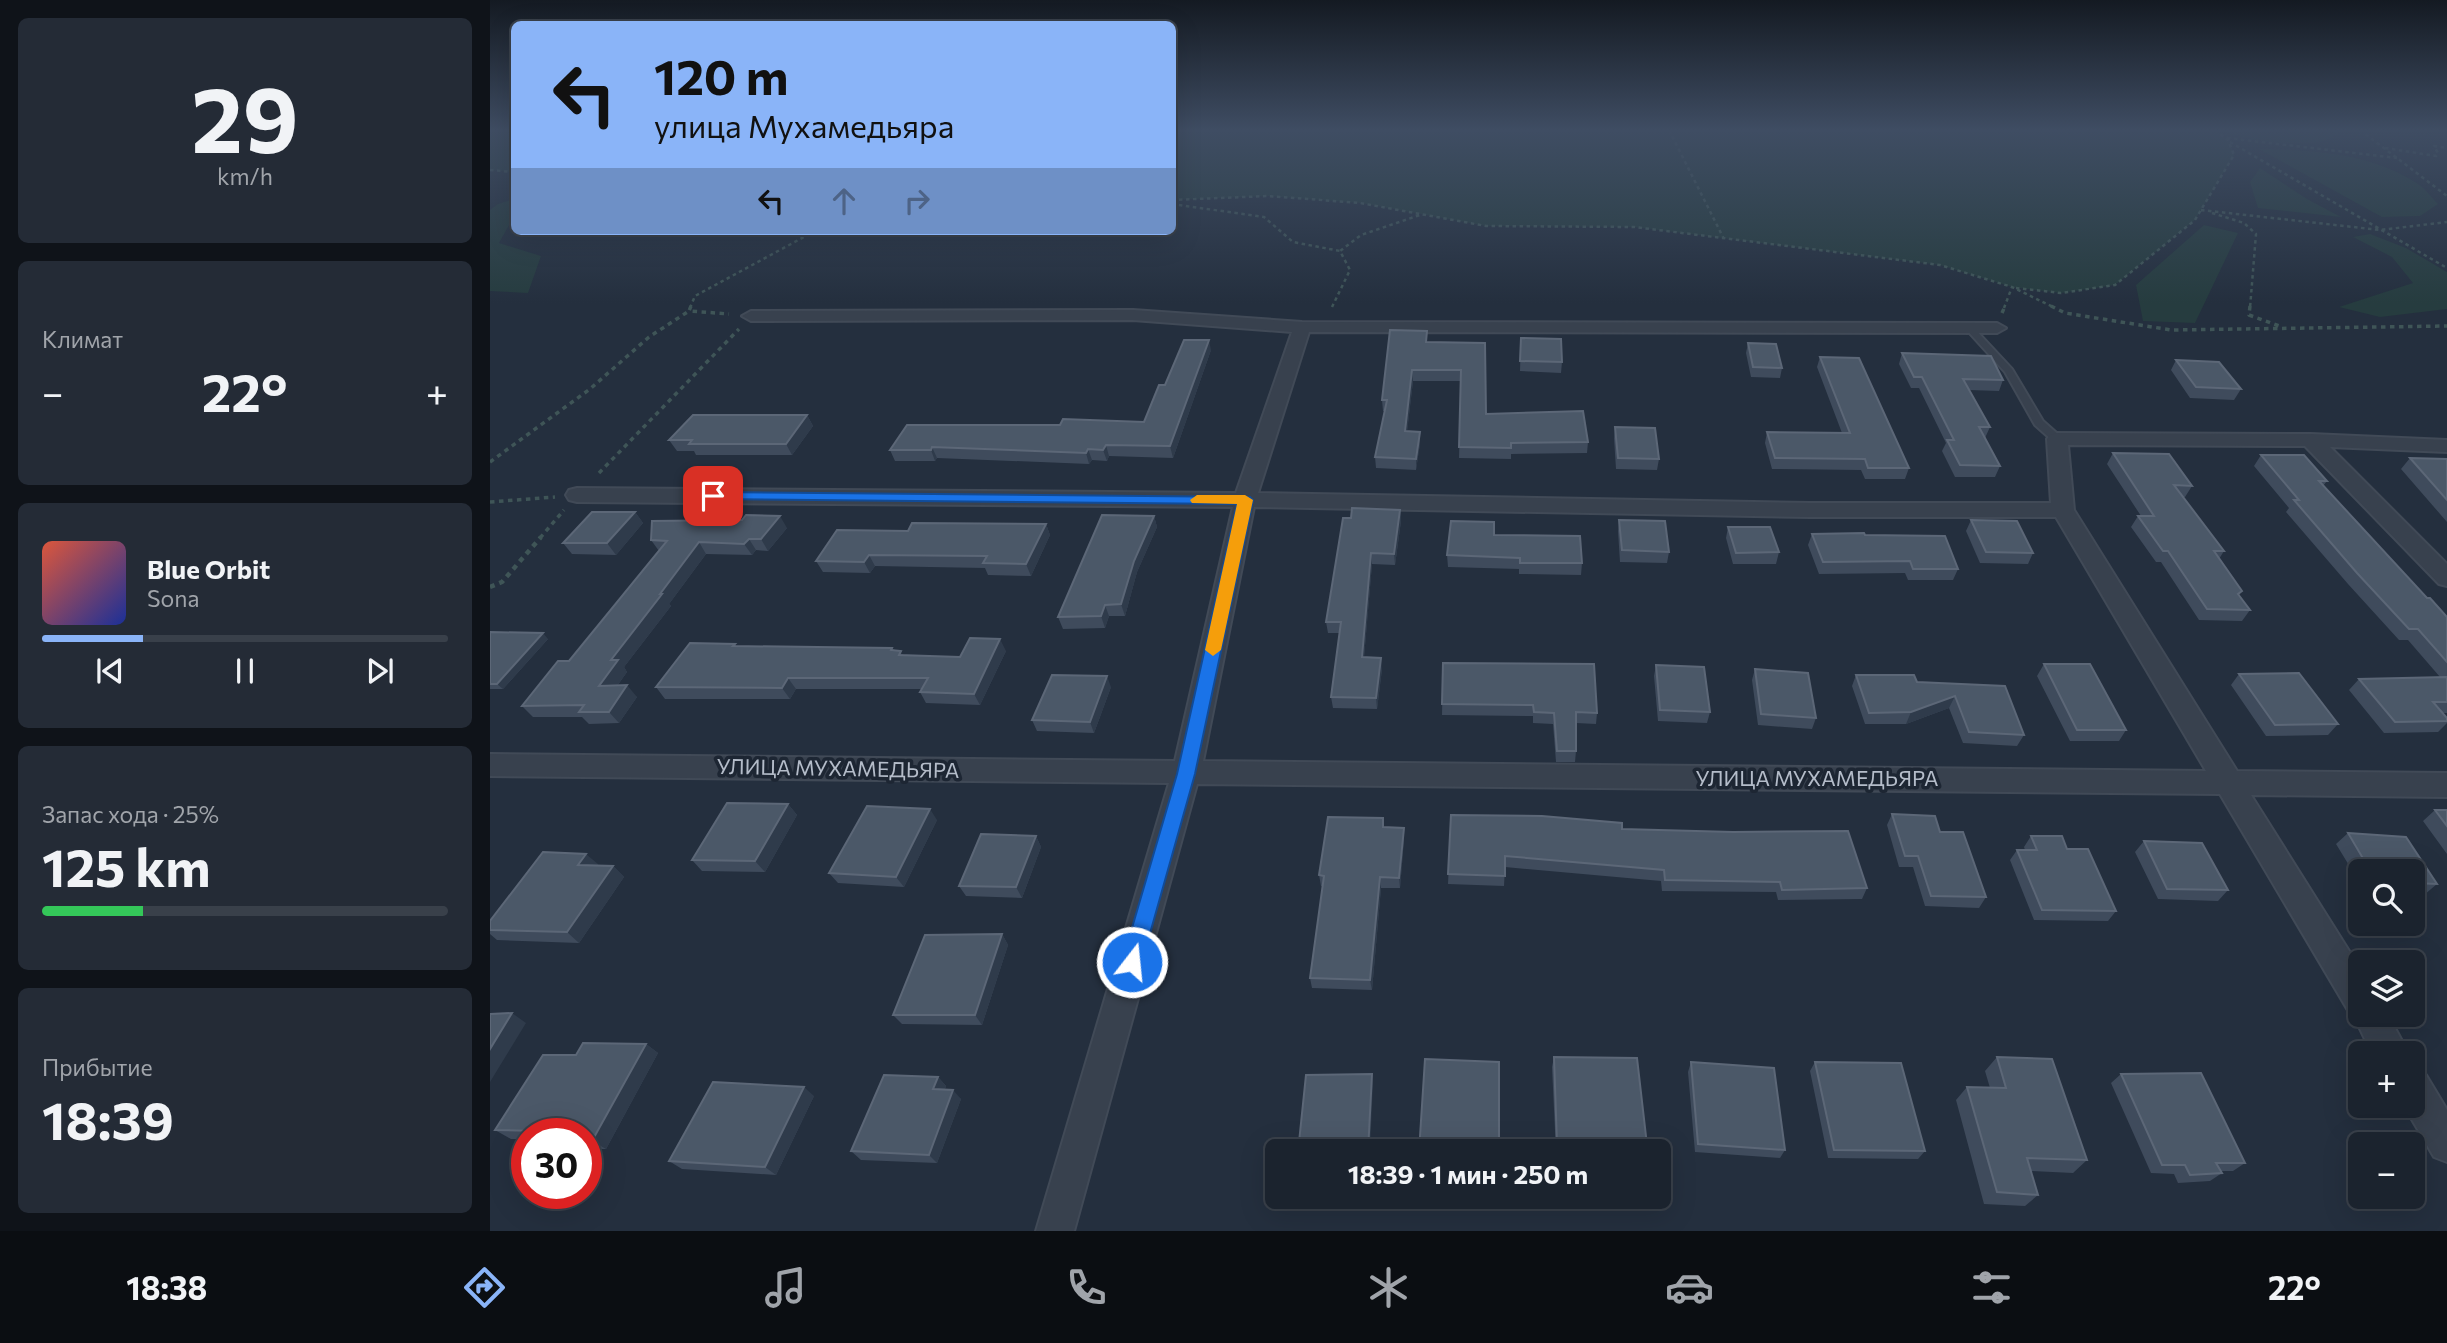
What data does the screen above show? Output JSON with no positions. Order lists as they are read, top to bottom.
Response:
{
  "streets": {
    "street": ["УЛИЦА МУХАМЕДЬЯРА"]
  },
  "page": {
    "tile": [
      ["29", "km/h"],
      "Климат",
      ["Запас хода · 25%", "125 km"],
      ["Прибытие", "18:39"]
    ],
    "turn": ["120 m", "улица Мухамедьяра"],
    "heat": ["−", "22°", "+"],
    "song": ["Blue Orbit", "Sona"],
    "map_buttons": ["+", "−"],
    "limit": "30",
    "trip": "18:39 · 1 мин · 250 m",
    "tabs": ["18:38", "22°"]
  }
}
